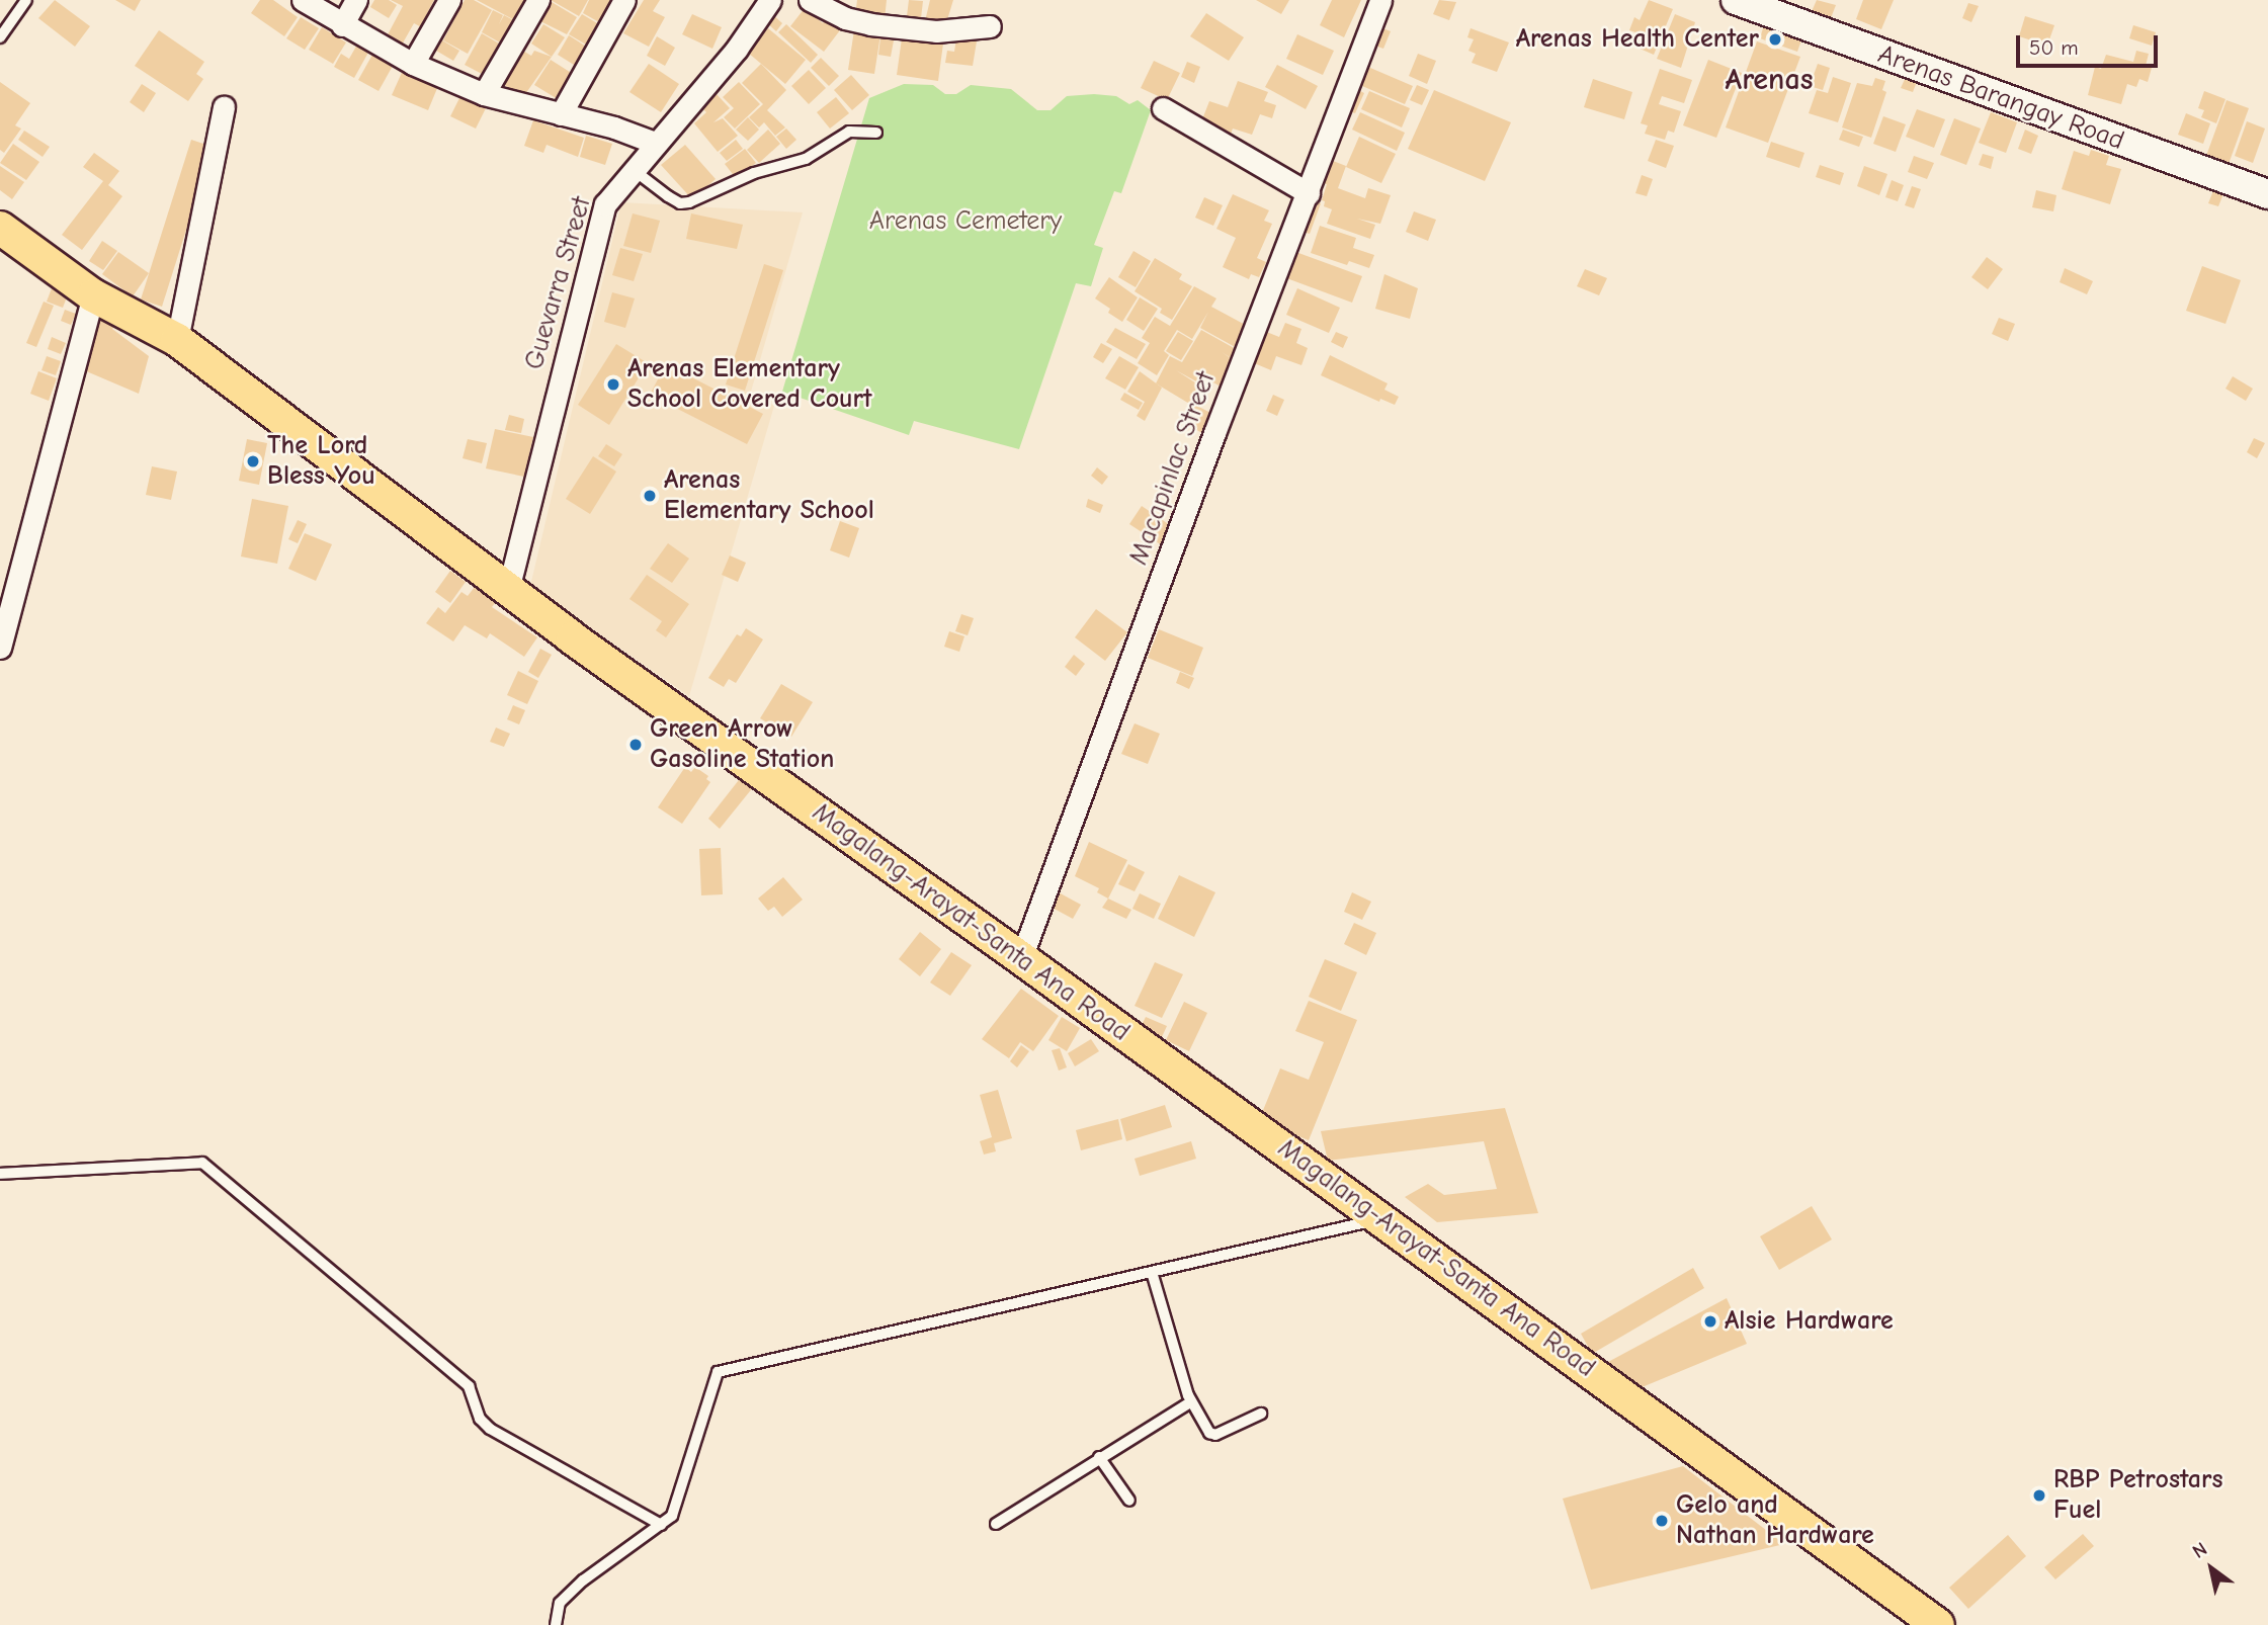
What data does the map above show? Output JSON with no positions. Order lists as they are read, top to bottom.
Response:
{
  "streets": {
    "main road": ["Magalang-Arayat-Santa Ana Road"],
    "street": ["Arenas Barangay Road", "Guevarra Street", "Macapinlac Street"]
  },
  "crossings": [
    ["Guevarra Street", "Magalang-Arayat-Santa Ana Road"],
    ["Macapinlac Street", "Magalang-Arayat-Santa Ana Road"]
  ],
  "districts": ["Arenas"],
  "parks": ["Arenas Cemetery"],
  "places": [
    "Arenas Health Center",
    "Arenas Elementary School Covered Court",
    "The Lord Bless You",
    "Arenas Elementary School",
    "Green Arrow Gasoline Station",
    "Alsie Hardware",
    "RBP Petrostars Fuel",
    "Gelo and Nathan Hardware"
  ],
  "scale_bar": "50 m",
  "north": "top left"
}
